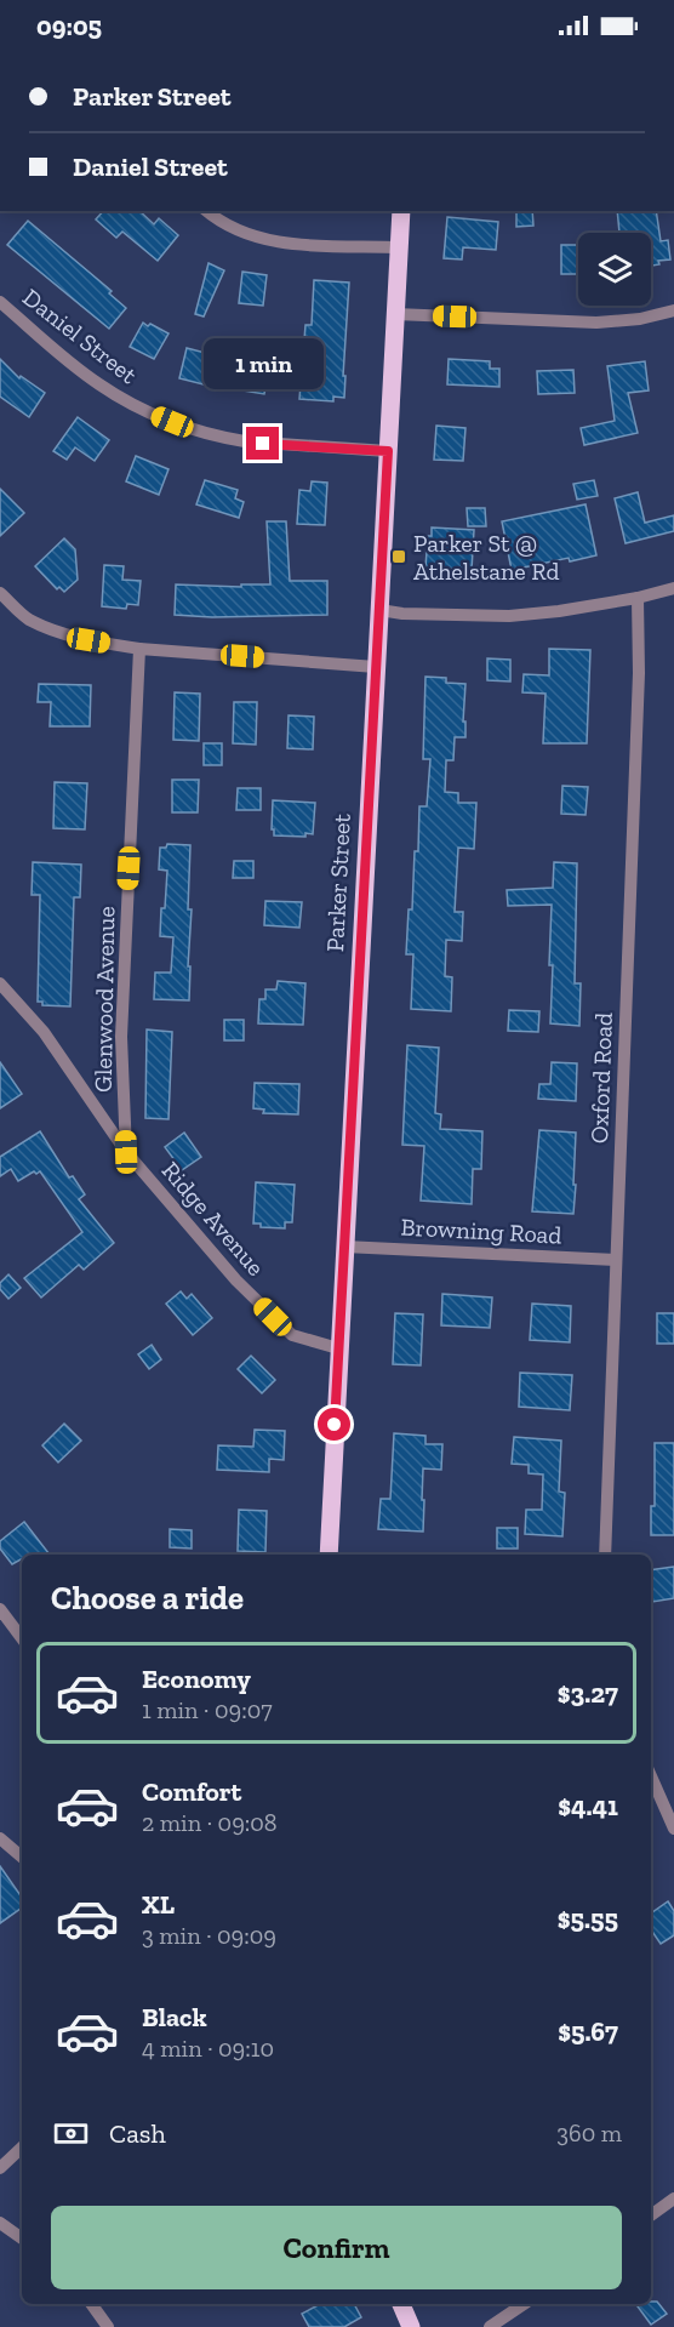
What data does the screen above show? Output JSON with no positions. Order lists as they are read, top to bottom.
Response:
{
  "streets": {
    "main road": ["Parker Street"],
    "street": [
      "Daniel Street",
      "Glenwood Avenue",
      "Oxford Road",
      "Ridge Avenue",
      "Browning Road"
    ]
  },
  "crossings": [
    ["Daniel Street", "Parker Street"],
    ["Parker Street", "Ridge Avenue"],
    ["Parker Street", "Browning Road"],
    ["Glenwood Avenue", "Ridge Avenue"],
    ["Oxford Road", "Browning Road"]
  ],
  "places": {
    "transit": ["Parker St @ Athelstane Rd"]
  },
  "page": {
    "status": "09:05",
    "banner": ["Parker Street", "Daniel Street"],
    "bubble": "1 min",
    "heading": "Choose a ride",
    "list": [
      {
        "name": "Economy",
        "note": "1 min · 09:07",
        "value": "$3.27"
      },
      {
        "name": "Comfort",
        "note": "2 min · 09:08",
        "value": "$4.41"
      },
      {
        "name": "XL",
        "note": "3 min · 09:09",
        "value": "$5.55"
      },
      {
        "name": "Black",
        "note": "4 min · 09:10",
        "value": "$5.67"
      }
    ],
    "pay": ["Cash", "360 m"],
    "buttons": "Confirm"
  }
}
